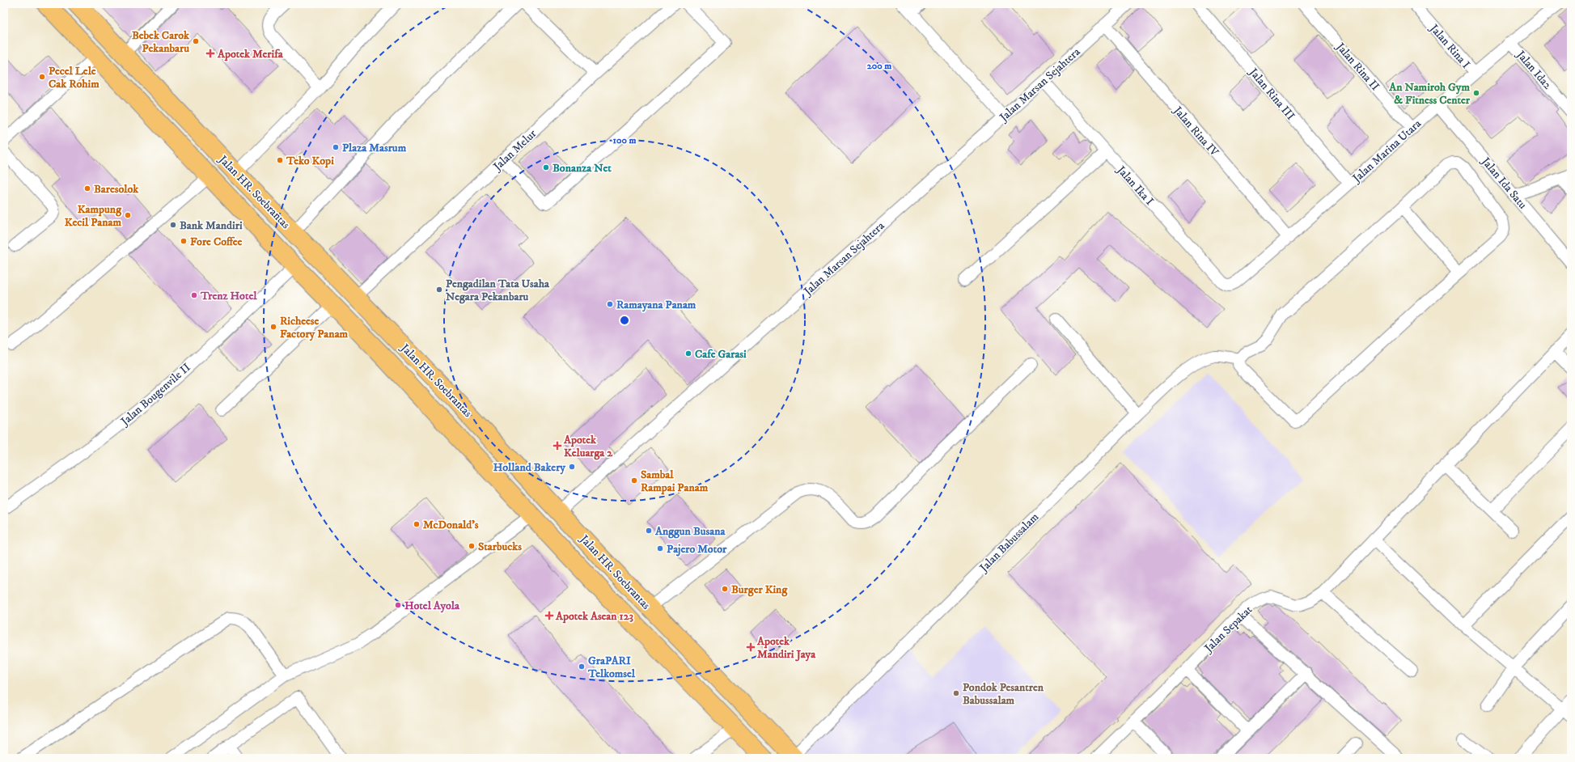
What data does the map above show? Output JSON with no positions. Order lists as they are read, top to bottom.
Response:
{
  "streets": {
    "main road": ["Jalan HR. Soebrantas"],
    "street": [
      "Jalan Rina I",
      "Jalan Rina II",
      "Jalan Ida2",
      "Jalan Marsan Sejahtera",
      "Jalan Rina III",
      "Jalan Rina IV",
      "Jalan Melur",
      "Jalan Marina Utara",
      "Jalan Ida Satu",
      "Jalan Ika I",
      "Jalan Bougenvile II",
      "Jalan Babussalam",
      "Jalan Sepakat"
    ]
  },
  "crossings": [
    ["Jalan Rina I", "Jalan Marina Utara"],
    ["Jalan Rina II", "Jalan Marina Utara"],
    ["Jalan Ida2", "Jalan Marina Utara"],
    ["Jalan Marsan Sejahtera", "Jalan Rina IV"],
    ["Jalan Marsan Sejahtera", "Jalan Ika I"],
    ["Jalan Marsan Sejahtera", "Jalan HR. Soebrantas"],
    ["Jalan Rina III", "Jalan Marina Utara"],
    ["Jalan Rina IV", "Jalan Marina Utara"],
    ["Jalan Melur", "Jalan HR. Soebrantas"],
    ["Jalan Marina Utara", "Jalan Ida Satu"],
    ["Jalan Marina Utara", "Jalan Ika I"],
    ["Jalan HR. Soebrantas", "Jalan Bougenvile II"],
    ["Jalan HR. Soebrantas", "Jalan Babussalam"]
  ],
  "places": {
    "other": [
      "Bebek Carok Pekanbaru",
      "Pecel Lele Cak Rohim",
      "An Namiroh Gym & Fitness Center",
      "Plaza Masrum",
      "Teko Kopi",
      "Bonanza Net",
      "Baresolok",
      "Kampung Kecil Panam",
      "Bank Mandiri",
      "Fore Coffee",
      "Pengadilan Tata Usaha Negara Pekanbaru",
      "Trenz Hotel",
      "Ramayana Panam",
      "Richeese Factory Panam",
      "Cafe Garasi",
      "Holland Bakery",
      "Sambal Rampai Panam",
      "McDonald's",
      "Anggun Busana",
      "Starbucks",
      "Pajero Motor",
      "Burger King",
      "Hotel Ayola",
      "GraPARI Telkomsel",
      "Pondok Pesantren Babussalam"
    ],
    "health": [
      "Apotek Merifa",
      "Apotek Keluarga 2",
      "Apotek Asean 123",
      "Apotek Mandiri Jaya"
    ]
  },
  "rings": ["200 m", "100 m"]
}
